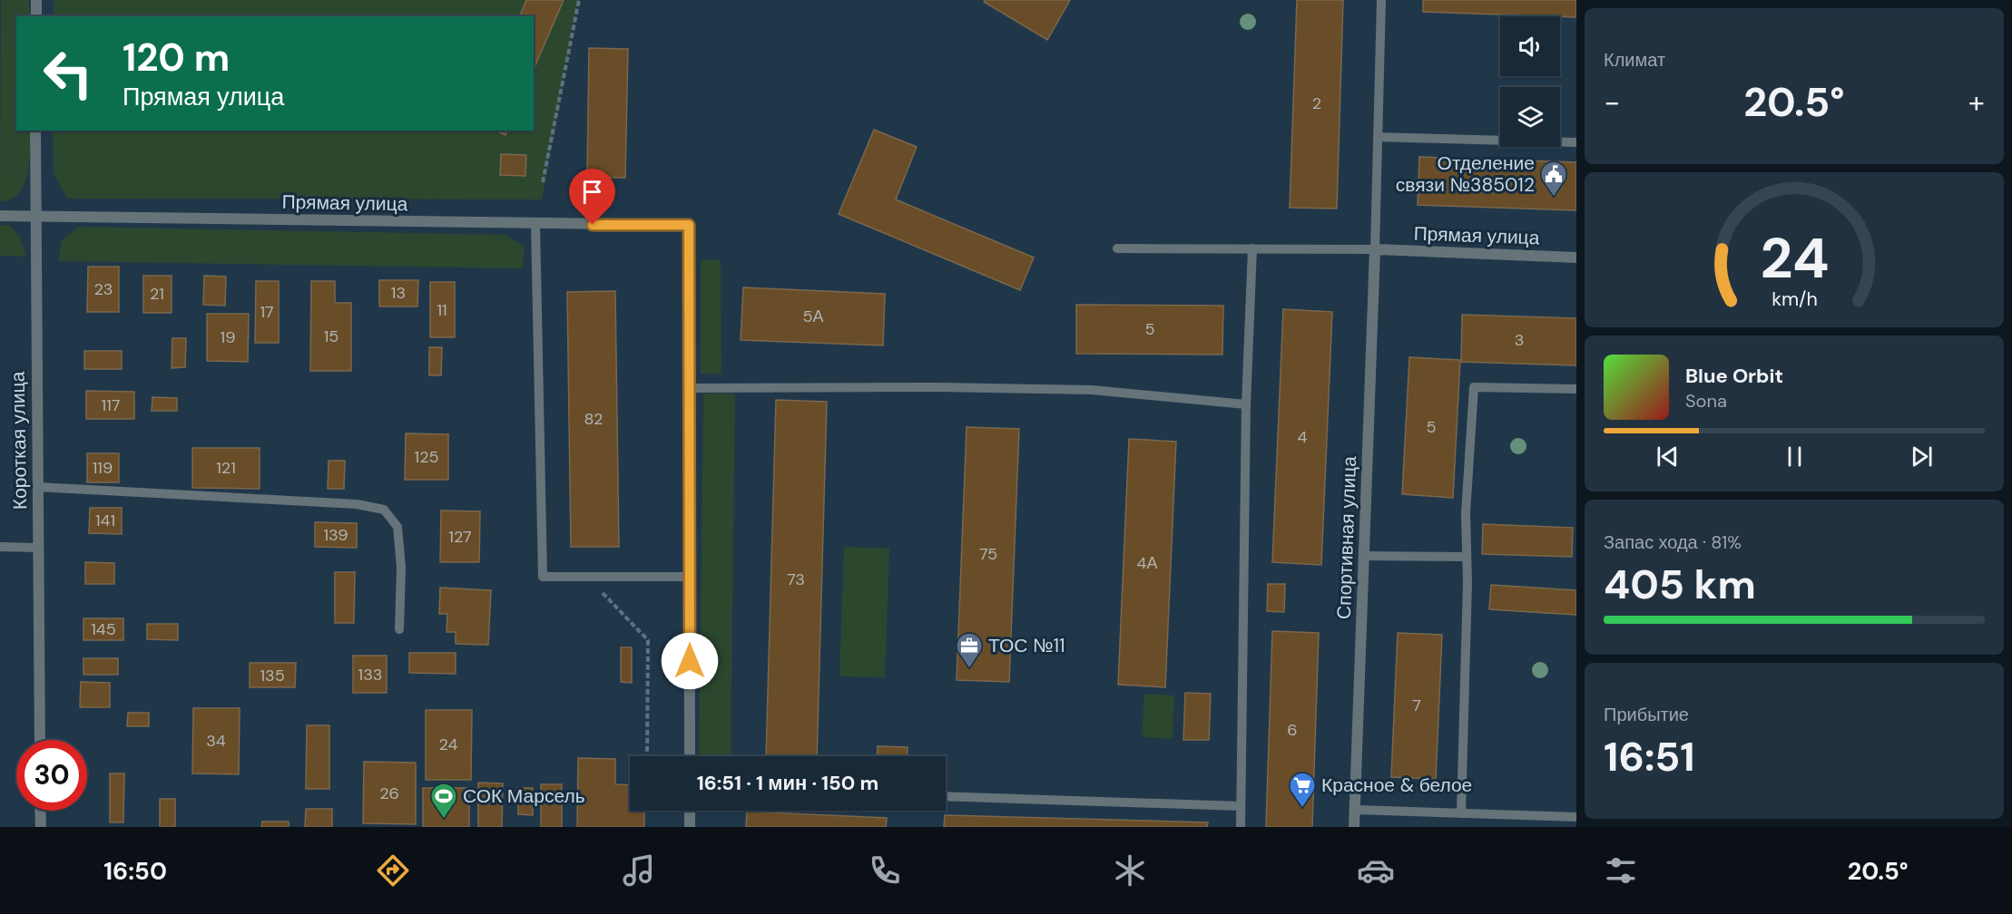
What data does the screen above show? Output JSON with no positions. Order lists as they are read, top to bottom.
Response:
{
  "streets": {
    "street": ["Прямая улица", "Короткая улица", "Спортивная улица"]
  },
  "crossings": [
    ["Прямая улица", "Короткая улица"],
    ["Прямая улица", "Спортивная улица"]
  ],
  "places": {
    "public building": ["Отделение связи №385012"],
    "office": ["ТОС №11"],
    "supermarket": ["Красное & белое"],
    "sports": ["СОК Марсель"]
  },
  "house_numbers": [
    "2",
    "23",
    "13",
    "21",
    "11",
    "17",
    "5А",
    "5",
    "15",
    "19",
    "3",
    "117",
    "82",
    "5",
    "4",
    "125",
    "119",
    "121",
    "141",
    "139",
    "127",
    "75",
    "4А",
    "73",
    "145",
    "133",
    "135",
    "7",
    "6",
    "34",
    "24",
    "26"
  ],
  "page": {
    "tile": [
      "Климат",
      ["Запас хода · 81%", "405 km"],
      ["Прибытие", "16:51"]
    ],
    "turn": ["120 m", "Прямая улица"],
    "heat": ["−", "20.5°", "+"],
    "song": ["Blue Orbit", "Sona"],
    "limit": "30",
    "trip": "16:51 · 1 мин · 150 m",
    "tabs": ["16:50", "20.5°"],
    "gauge": ["24", "km/h"]
  }
}
